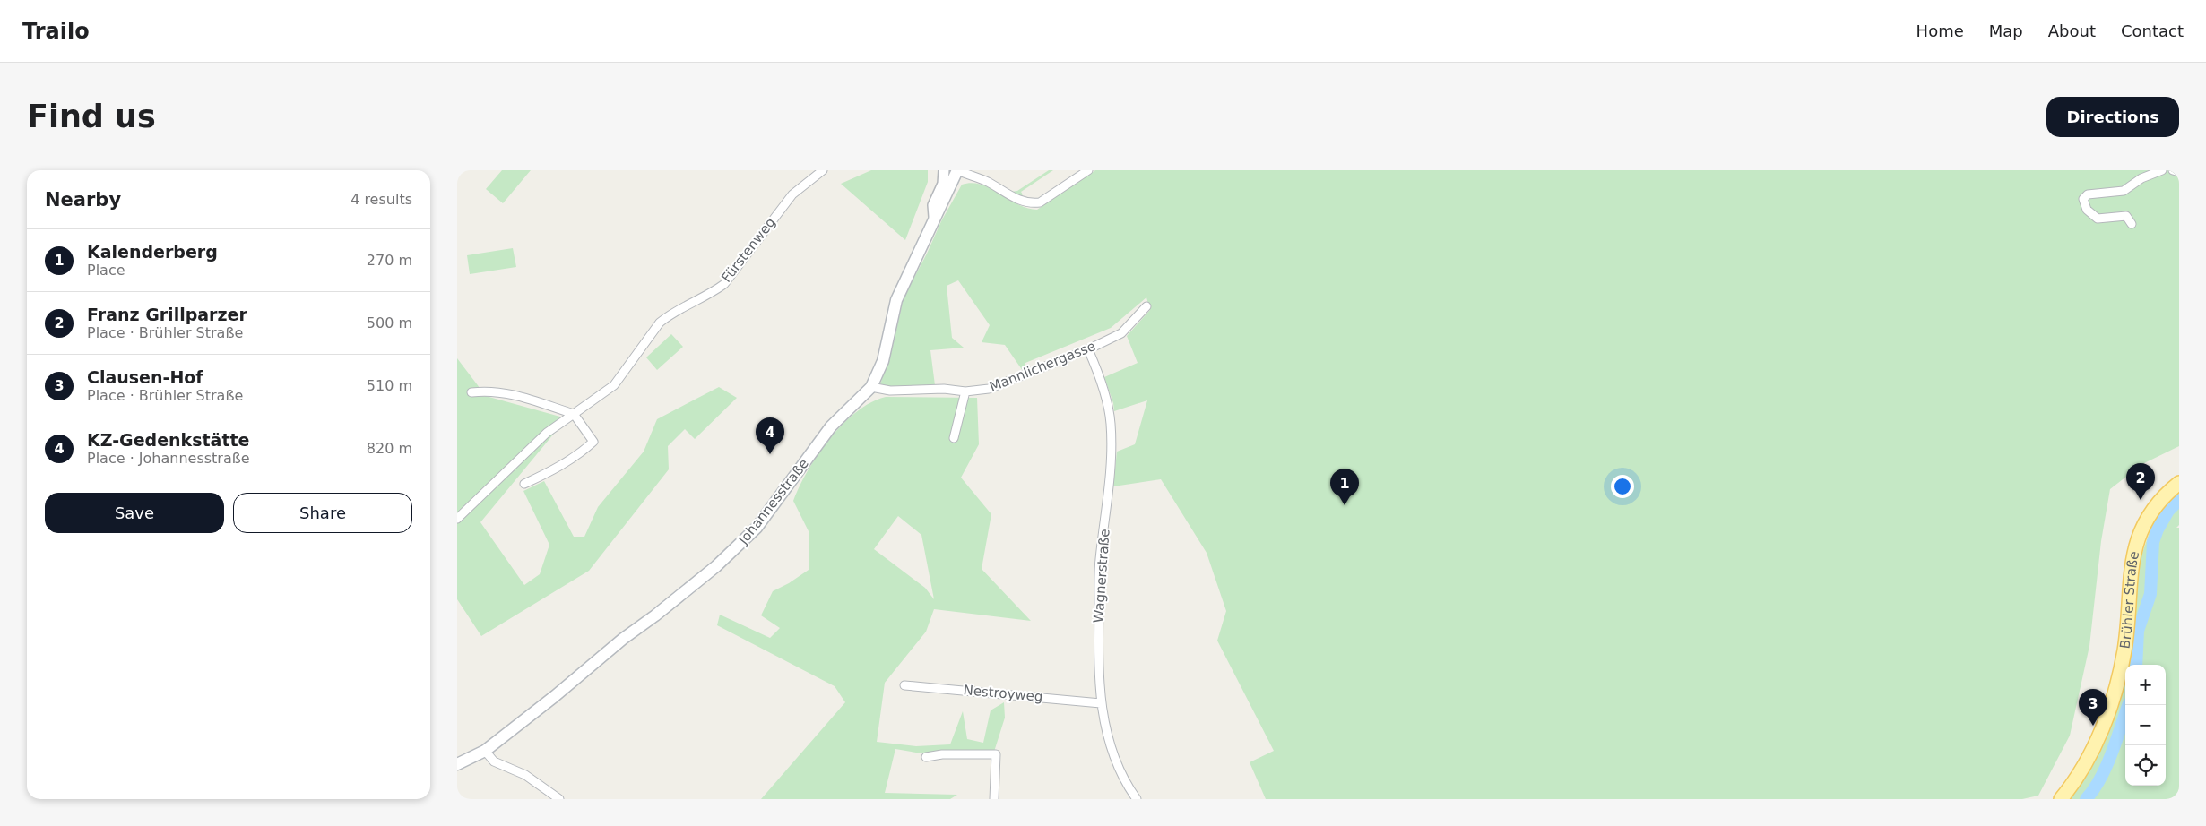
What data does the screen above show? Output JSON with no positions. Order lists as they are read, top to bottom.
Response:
{
  "streets": {
    "main road": ["Johannesstraße", "Brühler Straße"],
    "street": [
      "Fürstenweg",
      "Mannlichergasse",
      "Wagnerstraße",
      "Nestroyweg"
    ]
  },
  "crossings": [
    ["Mannlichergasse", "Johannesstraße"],
    ["Mannlichergasse", "Wagnerstraße"],
    ["Wagnerstraße", "Nestroyweg"]
  ],
  "page": {
    "header": "Trailo",
    "nav": [
      "Home",
      "Map",
      "About",
      "Contact"
    ],
    "buttons": [
      "Directions",
      ["Save", "Share"]
    ],
    "title": "Find us",
    "heading": ["Nearby", "4 results"],
    "list": [
      {
        "mark": "1",
        "name": "Kalenderberg",
        "note": "Place",
        "value": "270 m"
      },
      {
        "mark": "2",
        "name": "Franz Grillparzer",
        "note": "Place · Brühler Straße",
        "value": "500 m"
      },
      {
        "mark": "3",
        "name": "Clausen-Hof",
        "note": "Place · Brühler Straße",
        "value": "510 m"
      },
      {
        "mark": "4",
        "name": "KZ-Gedenkstätte",
        "note": "Place · Johannesstraße",
        "value": "820 m"
      }
    ],
    "pins": [
      "4",
      "2",
      "1",
      "3"
    ],
    "map_buttons": ["+", "−"]
  }
}
